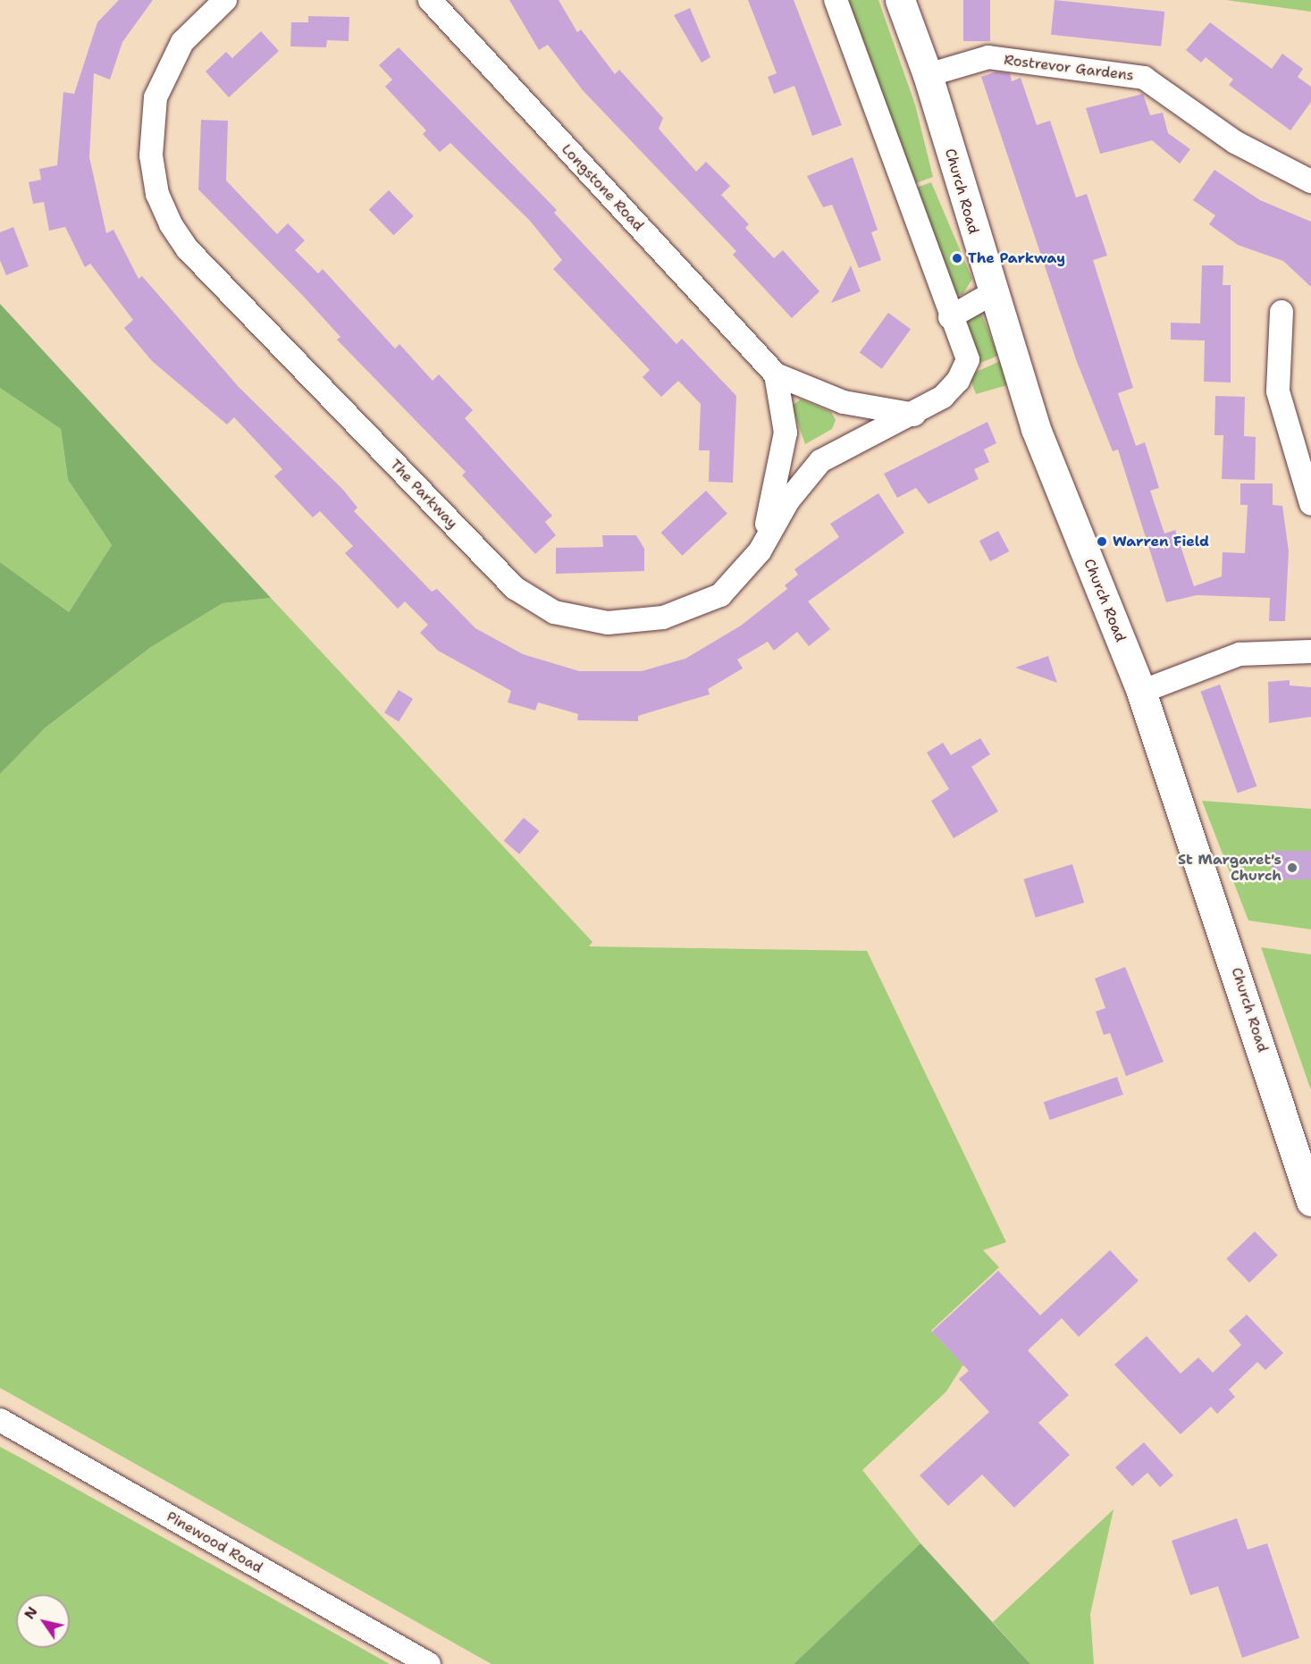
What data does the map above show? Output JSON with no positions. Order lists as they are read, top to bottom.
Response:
{
  "streets": {
    "main road": ["Church Road"],
    "street": [
      "Rostrevor Gardens",
      "Longstone Road",
      "The Parkway",
      "Pinewood Road"
    ]
  },
  "crossings": [
    ["Rostrevor Gardens", "Church Road"]
  ],
  "places": ["The Parkway", "Warren Field", "St Margaret's Church"],
  "north": "top left"
}
